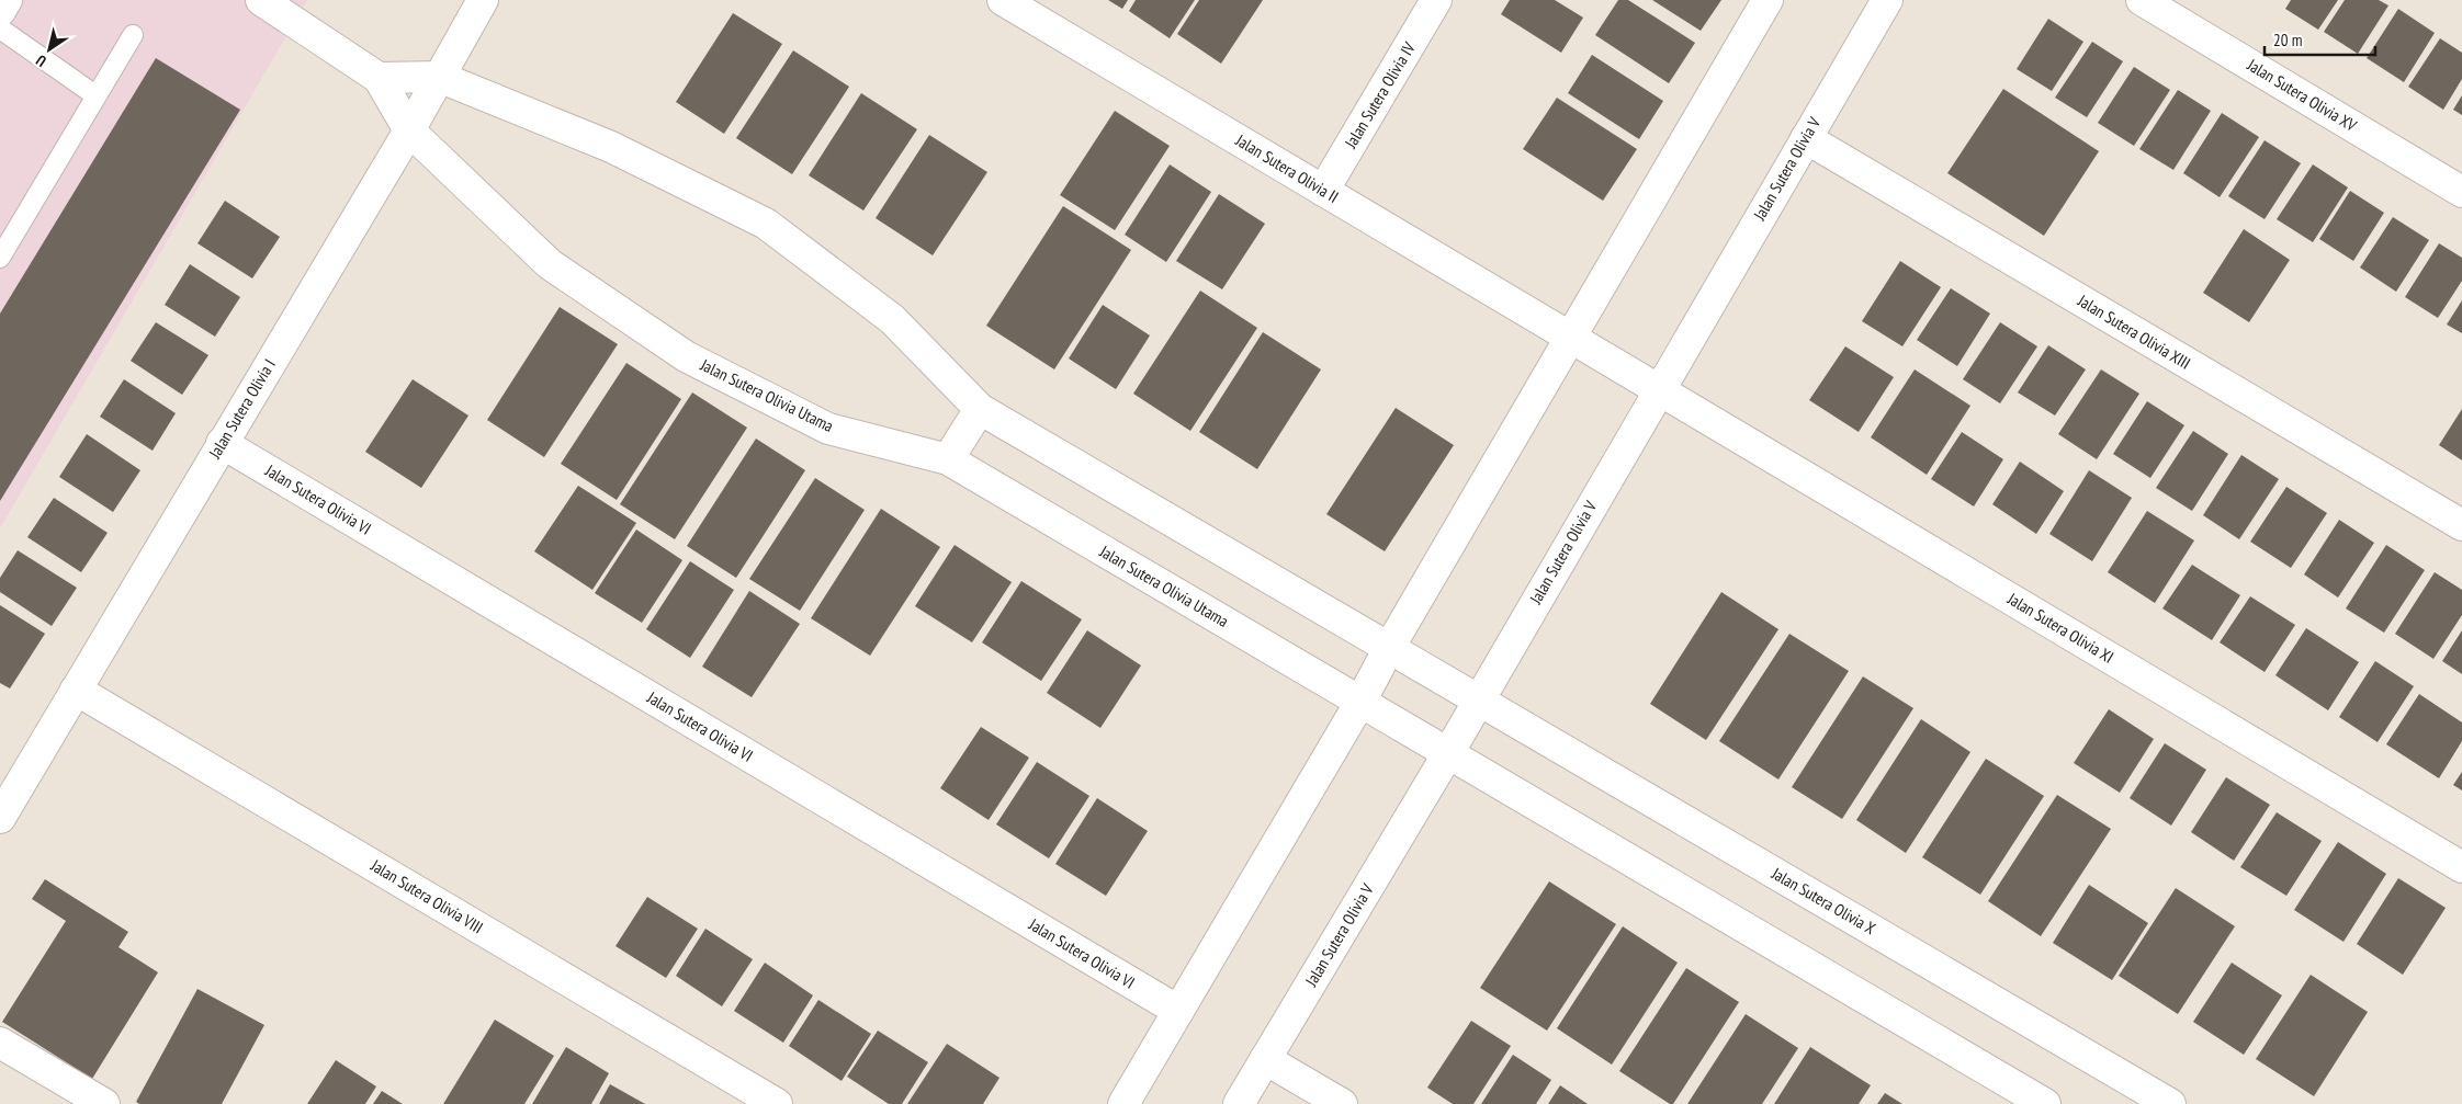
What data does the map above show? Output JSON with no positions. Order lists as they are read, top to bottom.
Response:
{
  "streets": {
    "street": [
      "Jalan Sutera Olivia IV",
      "Jalan Sutera Olivia XV",
      "Jalan Sutera Olivia II",
      "Jalan Sutera Olivia V",
      "Jalan Sutera Olivia XIII",
      "Jalan Sutera Olivia Utama",
      "Jalan Sutera Olivia I",
      "Jalan Sutera Olivia VI",
      "Jalan Sutera Olivia XI",
      "Jalan Sutera Olivia VIII",
      "Jalan Sutera Olivia X"
    ]
  },
  "crossings": [
    ["Jalan Sutera Olivia IV", "Jalan Sutera Olivia II"],
    ["Jalan Sutera Olivia II", "Jalan Sutera Olivia V"],
    ["Jalan Sutera Olivia II", "Jalan Sutera Olivia XI"],
    ["Jalan Sutera Olivia V", "Jalan Sutera Olivia XIII"],
    ["Jalan Sutera Olivia V", "Jalan Sutera Olivia Utama"],
    ["Jalan Sutera Olivia V", "Jalan Sutera Olivia XI"],
    ["Jalan Sutera Olivia V", "Jalan Sutera Olivia X"],
    ["Jalan Sutera Olivia Utama", "Jalan Sutera Olivia I"],
    ["Jalan Sutera Olivia I", "Jalan Sutera Olivia VI"],
    ["Jalan Sutera Olivia I", "Jalan Sutera Olivia VIII"]
  ],
  "scale_bar": "20 m",
  "north": "bottom left"
}
